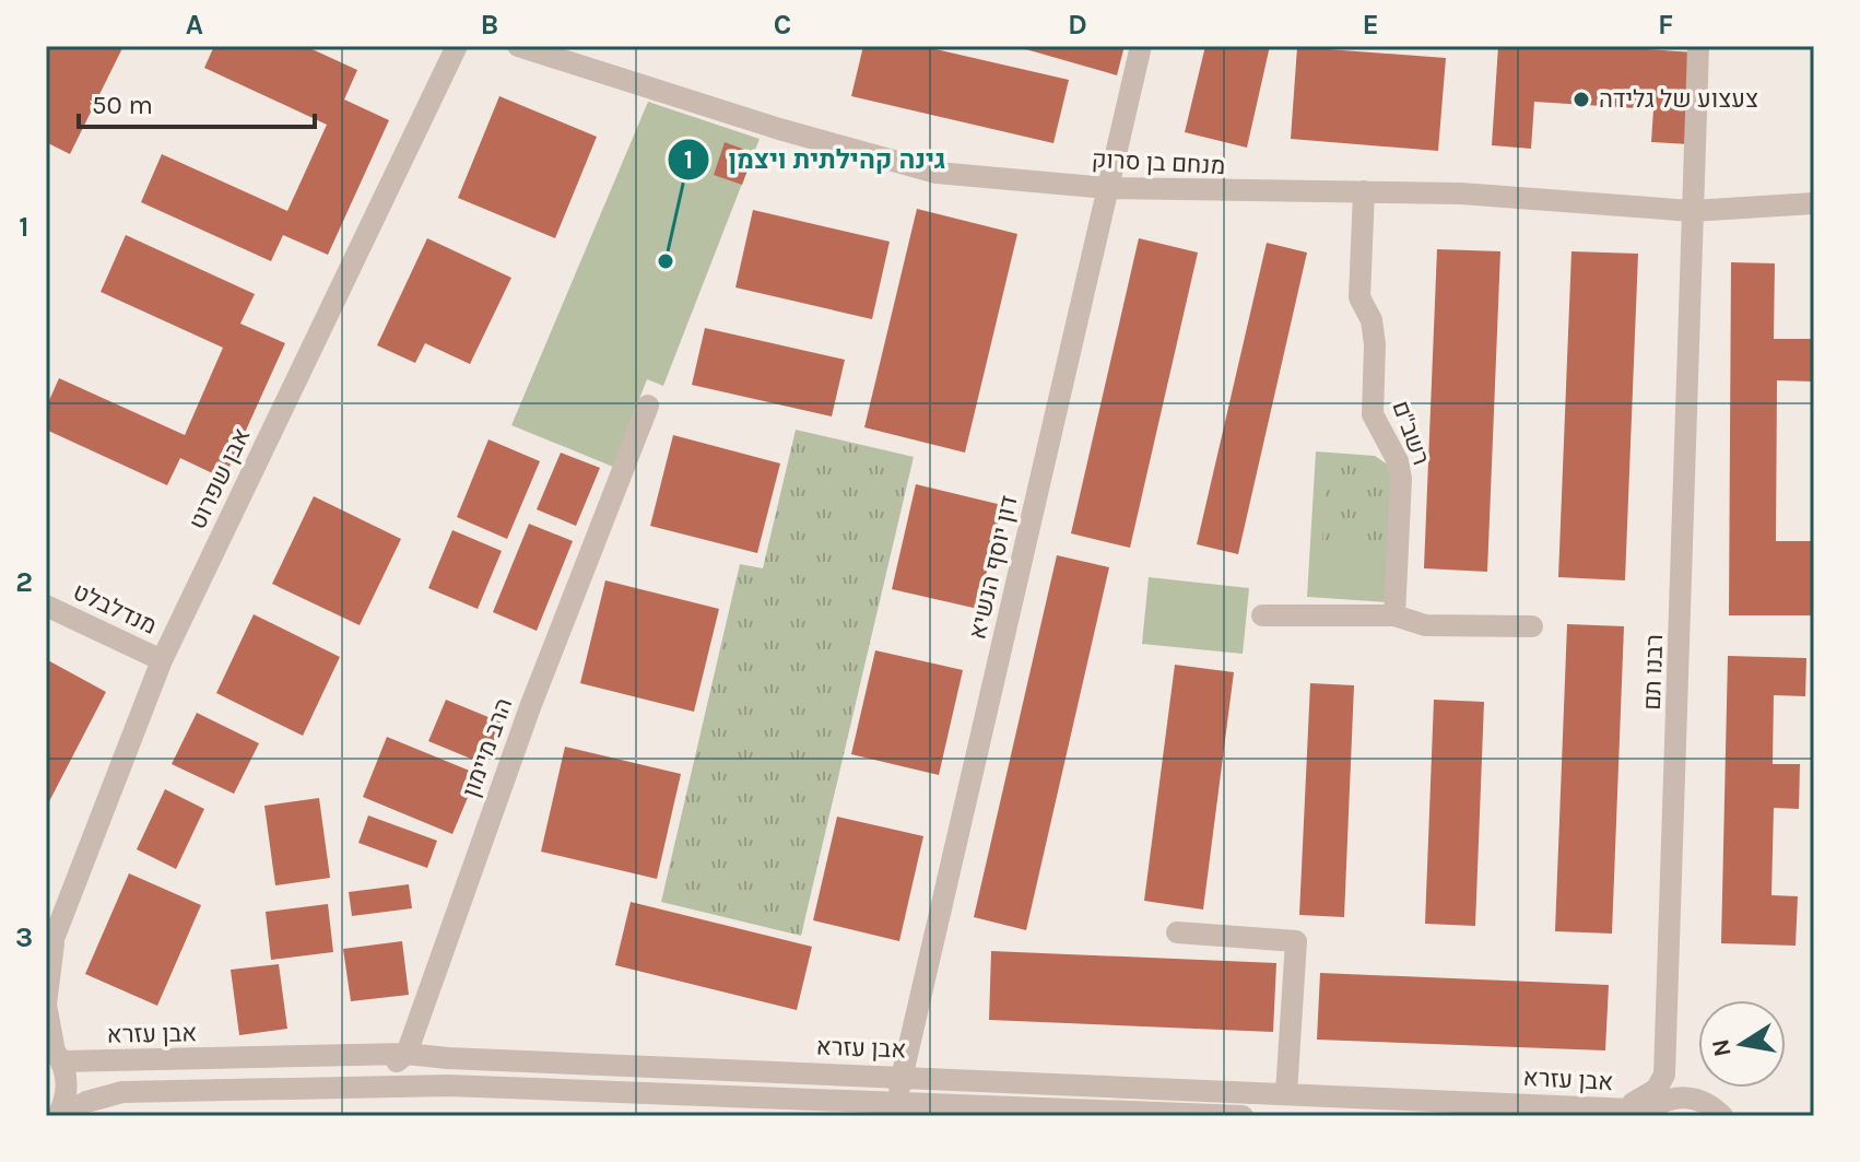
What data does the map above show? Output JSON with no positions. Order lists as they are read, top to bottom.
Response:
{
  "streets": {
    "street": [
      "מנחם בן סרוק",
      "רשב\"ם",
      "אבן שפרוט",
      "דון יוסף הנשיא",
      "מנדלבלט",
      "רבנו תם",
      "הרב מיימון",
      "אבן עזרא"
    ]
  },
  "crossings": [
    ["מנחם בן סרוק", "רשב\"ם"],
    ["מנחם בן סרוק", "דון יוסף הנשיא"],
    ["מנחם בן סרוק", "רבנו תם"],
    ["אבן שפרוט", "מנדלבלט"],
    ["אבן שפרוט", "אבן עזרא"],
    ["דון יוסף הנשיא", "אבן עזרא"],
    ["רבנו תם", "אבן עזרא"],
    ["הרב מיימון", "אבן עזרא"]
  ],
  "places": ["צעצוע של גלידה", "גינה קהילתית ויצמן"],
  "scale_bar": "50 m",
  "north": "left",
  "grid": {
    "columns": [
      "A",
      "B",
      "C",
      "D",
      "E",
      "F"
    ],
    "rows": ["1", "2", "3"]
  }
}
